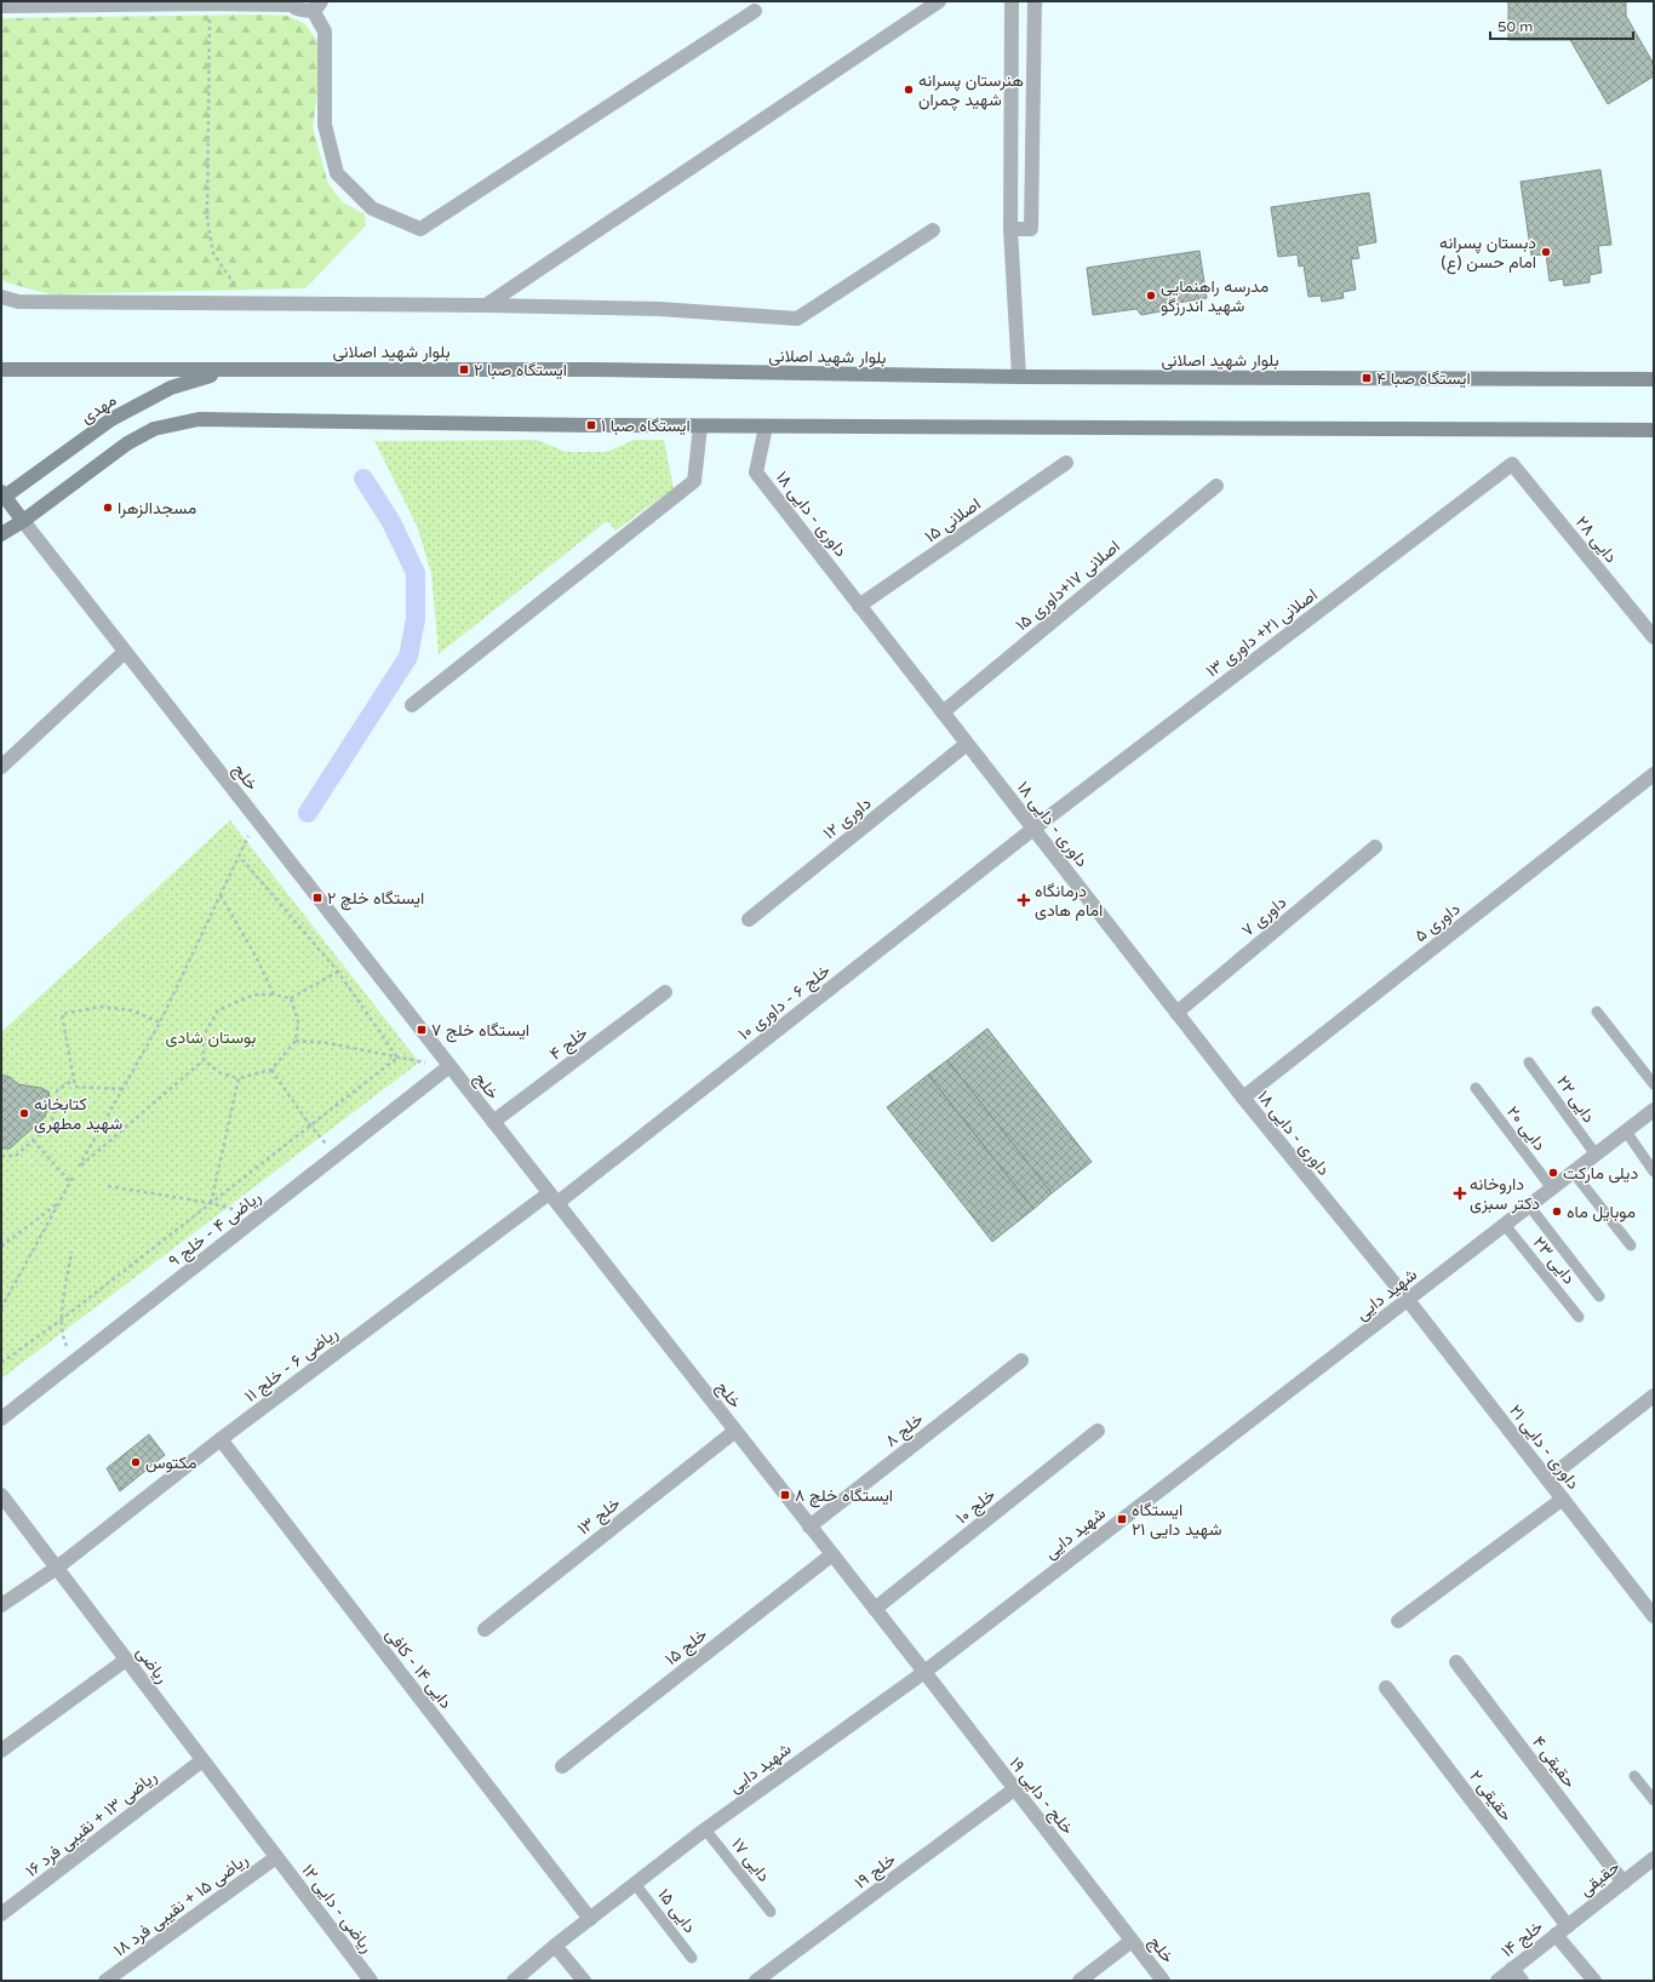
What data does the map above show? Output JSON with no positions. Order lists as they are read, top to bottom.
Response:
{
  "streets": {
    "main road": ["بلوار شهید اصلانی", "مهدی"],
    "street": [
      "داوری - دایی ۱۸",
      "اصلانی ۱۵",
      "دایی ۲۸",
      "اصلانی ۱۷+داوری ۱۵",
      "اصلانی ۲۱+ داوری ۱۳",
      "خلج",
      "داوری ۱۲",
      "داوری ۷",
      "داوری ۵",
      "خلج ۶ - داوری ۱۰",
      "خلج ۴",
      "ریاضی ۴ - خلج ۹",
      "شهید دایی",
      "ریاضی ۶ - خلج ۱۱",
      "خلج ۸",
      "داوری - دایی ۲۱",
      "خلج ۱۰",
      "خلج ۱۳",
      "خلج ۱۵",
      "ریاضی",
      "دایی ۱۴ - کافی",
      "حقیقی ۴",
      "خلج - دایی ۱۹",
      "حقیقی ۲",
      "ریاضی ۱۳ + نقیبی فرد ۱۶",
      "خلج ۱۹",
      "حقیقی",
      "ریاضی ۱۵ + نقیبی فرد ۱۸",
      "ریاضی - دایی ۱۲",
      "خلج ۱۴"
    ],
    "lane": [
      "دایی ۲۲",
      "دایی ۲۰",
      "دایی ۲۳",
      "دایی ۱۷",
      "دایی ۱۵"
    ]
  },
  "crossings": [
    ["بلوار شهید اصلانی", "مهدی"],
    ["داوری - دایی ۱۸", "اصلانی ۱۵"],
    ["داوری - دایی ۱۸", "اصلانی ۱۷+داوری ۱۵"],
    ["داوری - دایی ۱۸", "اصلانی ۲۱+ داوری ۱۳"],
    ["داوری - دایی ۱۸", "داوری ۱۲"],
    ["داوری - دایی ۱۸", "داوری ۷"],
    ["داوری - دایی ۱۸", "داوری ۵"],
    ["داوری - دایی ۱۸", "خلج ۶ - داوری ۱۰"],
    ["داوری - دایی ۱۸", "شهید دایی"],
    ["داوری - دایی ۱۸", "داوری - دایی ۲۱"],
    ["دایی ۲۸", "اصلانی ۲۱+ داوری ۱۳"],
    ["اصلانی ۲۱+ داوری ۱۳", "خلج ۶ - داوری ۱۰"],
    ["خلج", "خلج ۶ - داوری ۱۰"],
    ["خلج", "خلج ۴"],
    ["خلج", "ریاضی ۴ - خلج ۹"],
    ["خلج", "شهید دایی"],
    ["خلج", "ریاضی ۶ - خلج ۱۱"],
    ["خلج", "خلج ۸"],
    ["خلج", "خلج ۱۰"],
    ["خلج", "خلج ۱۳"],
    ["خلج", "خلج ۱۵"],
    ["خلج", "خلج - دایی ۱۹"],
    ["خلج ۶ - داوری ۱۰", "ریاضی ۶ - خلج ۱۱"],
    ["دایی ۲۲", "شهید دایی"],
    ["دایی ۲۰", "شهید دایی"],
    ["دایی ۲۳", "شهید دایی"],
    ["شهید دایی", "داوری - دایی ۲۱"],
    ["شهید دایی", "دایی ۱۴ - کافی"],
    ["شهید دایی", "خلج - دایی ۱۹"],
    ["شهید دایی", "دایی ۱۷"],
    ["شهید دایی", "دایی ۱۵"],
    ["ریاضی ۶ - خلج ۱۱", "ریاضی"],
    ["ریاضی ۶ - خلج ۱۱", "دایی ۱۴ - کافی"],
    ["ریاضی", "ریاضی ۱۳ + نقیبی فرد ۱۶"],
    ["ریاضی", "ریاضی ۱۵ + نقیبی فرد ۱۸"],
    ["ریاضی", "ریاضی - دایی ۱۲"],
    ["حقیقی ۴", "حقیقی"],
    ["خلج - دایی ۱۹", "خلج ۱۹"],
    ["حقیقی ۲", "حقیقی"],
    ["حقیقی ۲", "خلج ۱۴"],
    ["حقیقی", "خلج ۱۴"],
    ["ریاضی ۱۵ + نقیبی فرد ۱۸", "ریاضی - دایی ۱۲"]
  ],
  "parks": ["بوستان شادی"],
  "places": {
    "other": [
      "هنرستان پسرانه شهید چمران",
      "دبستان پسرانه امام حسن (ع)",
      "مدرسه راهنمایی شهید اندرزگو",
      "مسجدالزهرا",
      "کتابخانه شهید مطهری",
      "دیلی مارکت",
      "موبایل ماه",
      "مکتوس"
    ],
    "transit": [
      "ایستگاه صبا ۲",
      "ایستگاه صبا ۴",
      "ایستگاه صبا ۱",
      "ایستگاه خلچ ۲",
      "ایستگاه خلج ۷",
      "ایستگاه خلچ ۸",
      "ایستگاه شهید دایی ۲۱"
    ],
    "health": ["درمانگاه امام هادی", "داروخانه دکتر سبزی"]
  },
  "scale_bar": "50 m"
}
